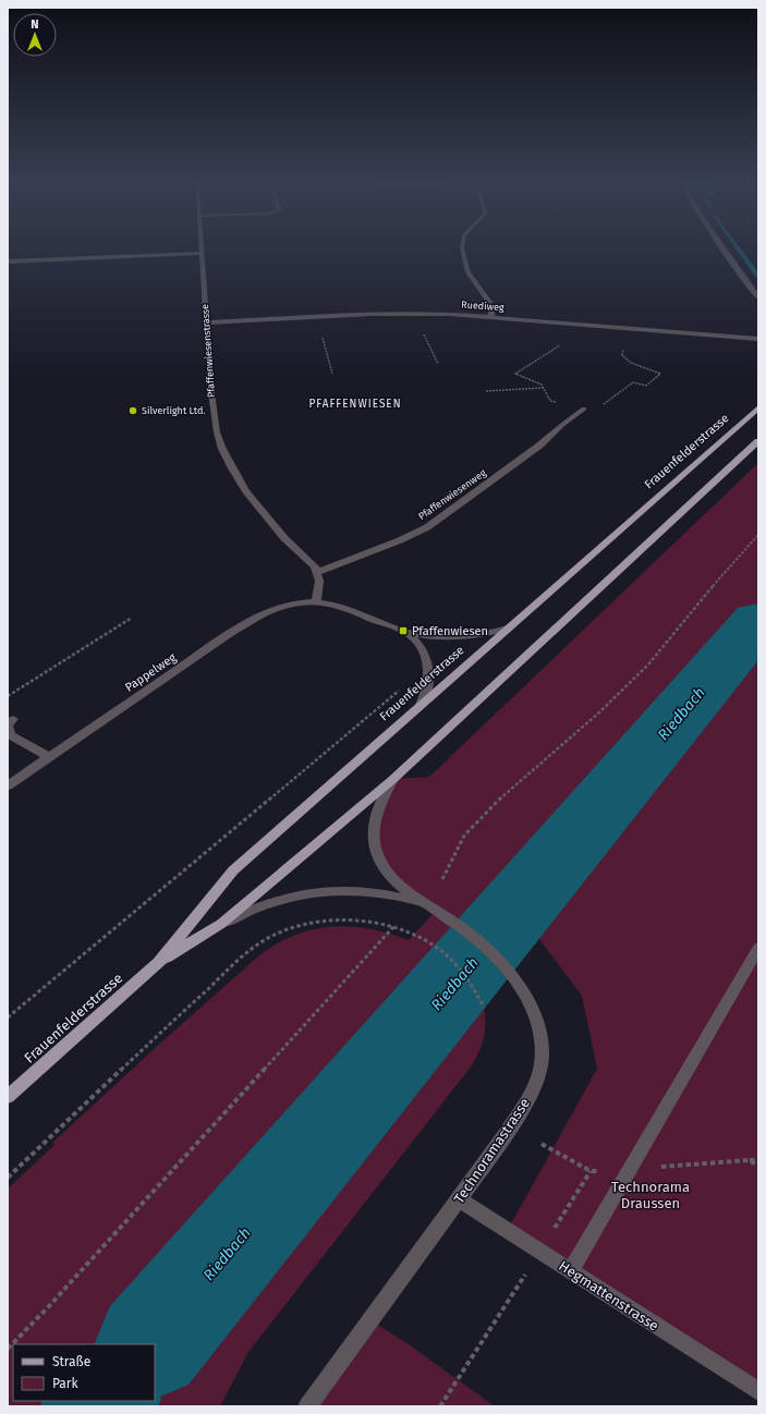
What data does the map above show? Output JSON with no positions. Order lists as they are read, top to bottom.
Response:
{
  "streets": {
    "main road": ["Frauenfelderstrasse"],
    "street": [
      "Ruediweg",
      "Pfaffenwiesenstrasse",
      "Pfaffenwiesenweg",
      "Pappelweg",
      "Technoramastrasse",
      "Hegmattenstrasse"
    ]
  },
  "crossings": [
    ["Ruediweg", "Pfaffenwiesenstrasse"],
    ["Pfaffenwiesenstrasse", "Pfaffenwiesenweg"],
    ["Frauenfelderstrasse", "Technoramastrasse"],
    ["Technoramastrasse", "Hegmattenstrasse"]
  ],
  "districts": ["PFAFFENWIESEN"],
  "water": ["Riedbach"],
  "parks": ["Technorama Draussen"],
  "places": {
    "other": ["Silverlight Ltd."],
    "transit": ["Pfaffenwiesen"]
  },
  "legend": ["Straße", "Park"],
  "north": "top"
}
